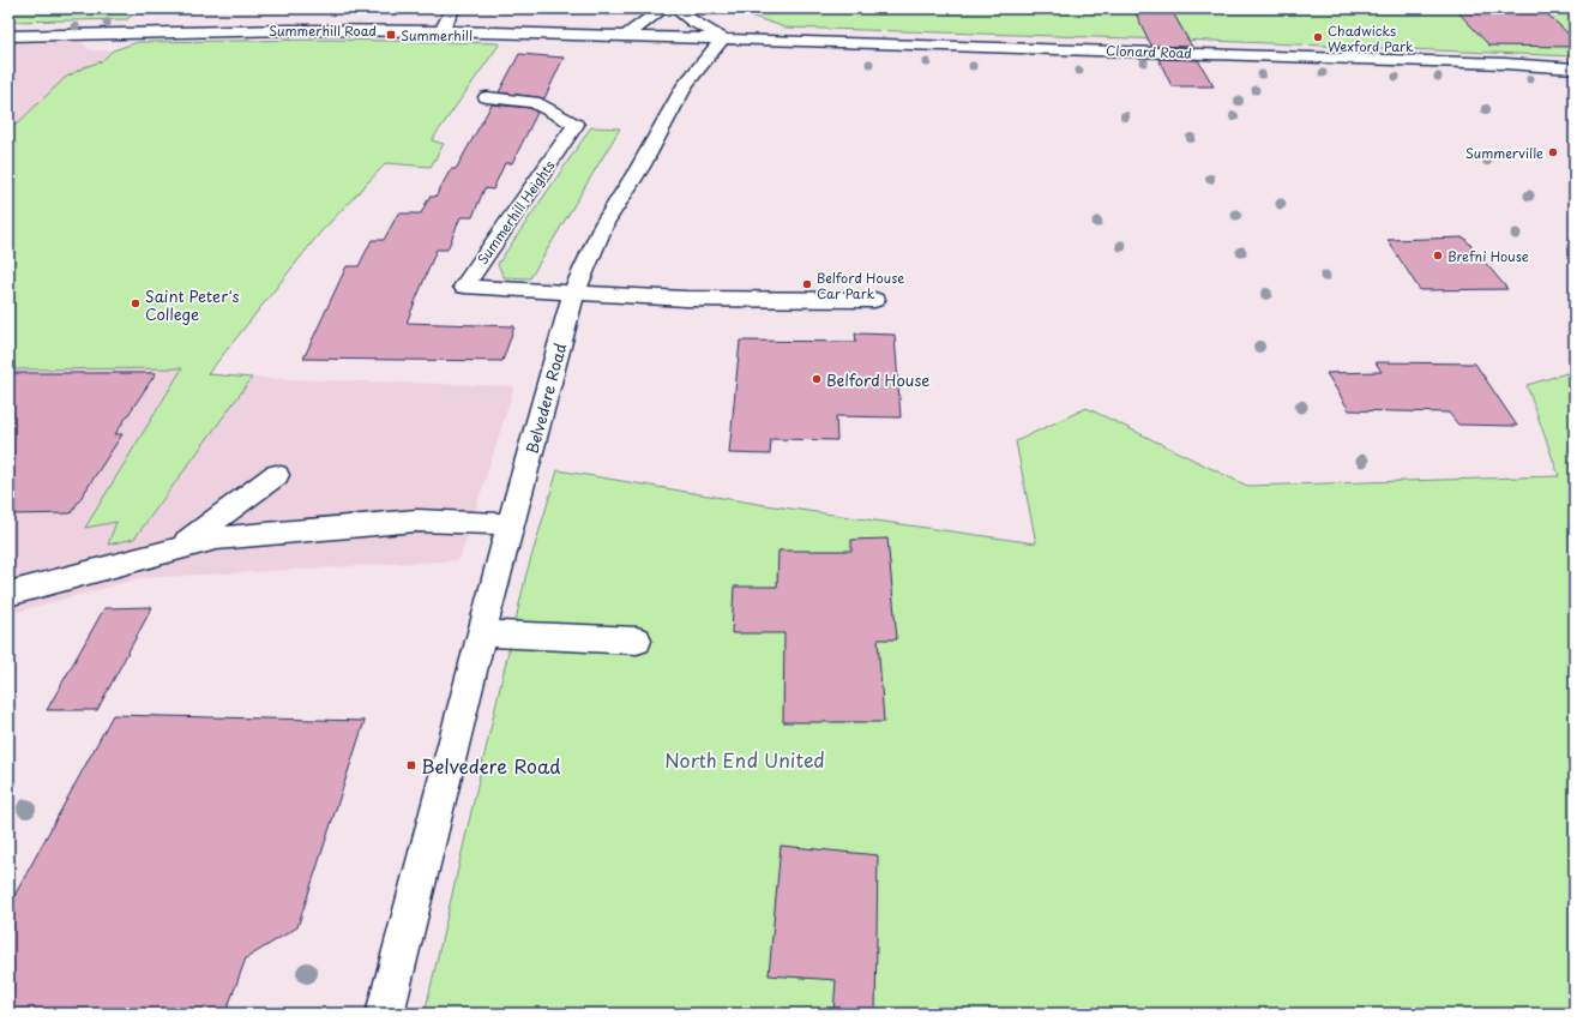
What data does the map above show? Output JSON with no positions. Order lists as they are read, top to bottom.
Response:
{
  "streets": {
    "street": [
      "Summerhill Road",
      "Clonard Road",
      "Summerhill Heights",
      "Belvedere Road"
    ]
  },
  "crossings": [
    ["Summerhill Road", "Clonard Road"],
    ["Summerhill Road", "Belvedere Road"],
    ["Clonard Road", "Belvedere Road"],
    ["Summerhill Heights", "Belvedere Road"]
  ],
  "parks": ["North End United"],
  "places": {
    "transit": ["Summerhill", "Belvedere Road"],
    "other": [
      "Chadwicks Wexford Park",
      "Summerville",
      "Brefni House",
      "Belford House Car Park",
      "Saint Peter's College",
      "Belford House"
    ]
  }
}
